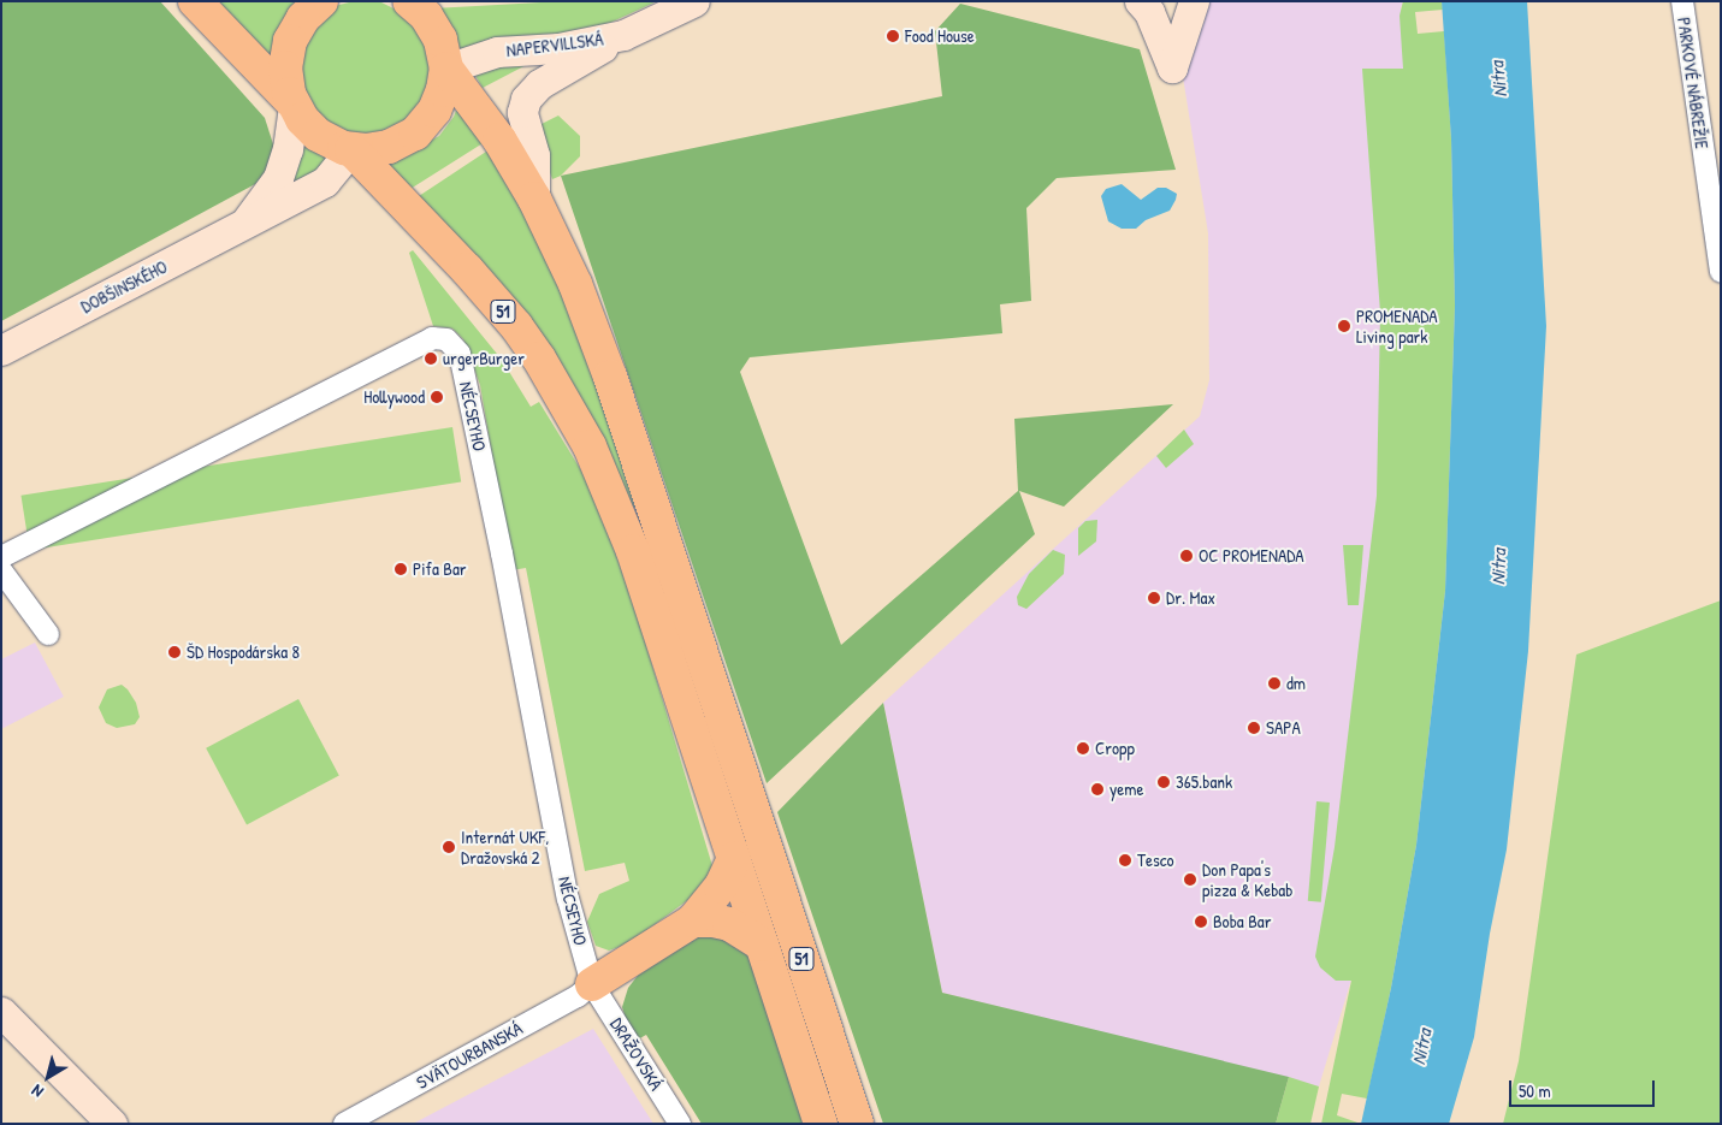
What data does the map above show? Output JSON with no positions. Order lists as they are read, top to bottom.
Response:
{
  "streets": {
    "main road": ["51"],
    "street": [
      "NAPERVILLSKÁ",
      "PARKOVÉ NÁBREŽIE",
      "DOBŠINSKÉHO",
      "NÉCSEYHO",
      "DRAŽOVSKÁ",
      "SVÄTOURBANSKÁ"
    ]
  },
  "crossings": [
    ["NAPERVILLSKÁ", "51"],
    ["DOBŠINSKÉHO", "51"],
    ["NÉCSEYHO", "DRAŽOVSKÁ"],
    ["NÉCSEYHO", "SVÄTOURBANSKÁ"],
    ["DRAŽOVSKÁ", "SVÄTOURBANSKÁ"]
  ],
  "water": ["Nitra"],
  "places": [
    "Food House",
    "PROMENADA Living park",
    "urgerBurger",
    "Hollywood",
    "OC PROMENADA",
    "Pifa Bar",
    "Dr. Max",
    "ŠD Hospodárska 8",
    "dm",
    "SAPA",
    "Cropp",
    "365.bank",
    "yeme",
    "Internát UKF, Dražovská 2",
    "Tesco",
    "Don Papa's pizza & Kebab",
    "Boba Bar"
  ],
  "scale_bar": "50 m",
  "north": "bottom left"
}
